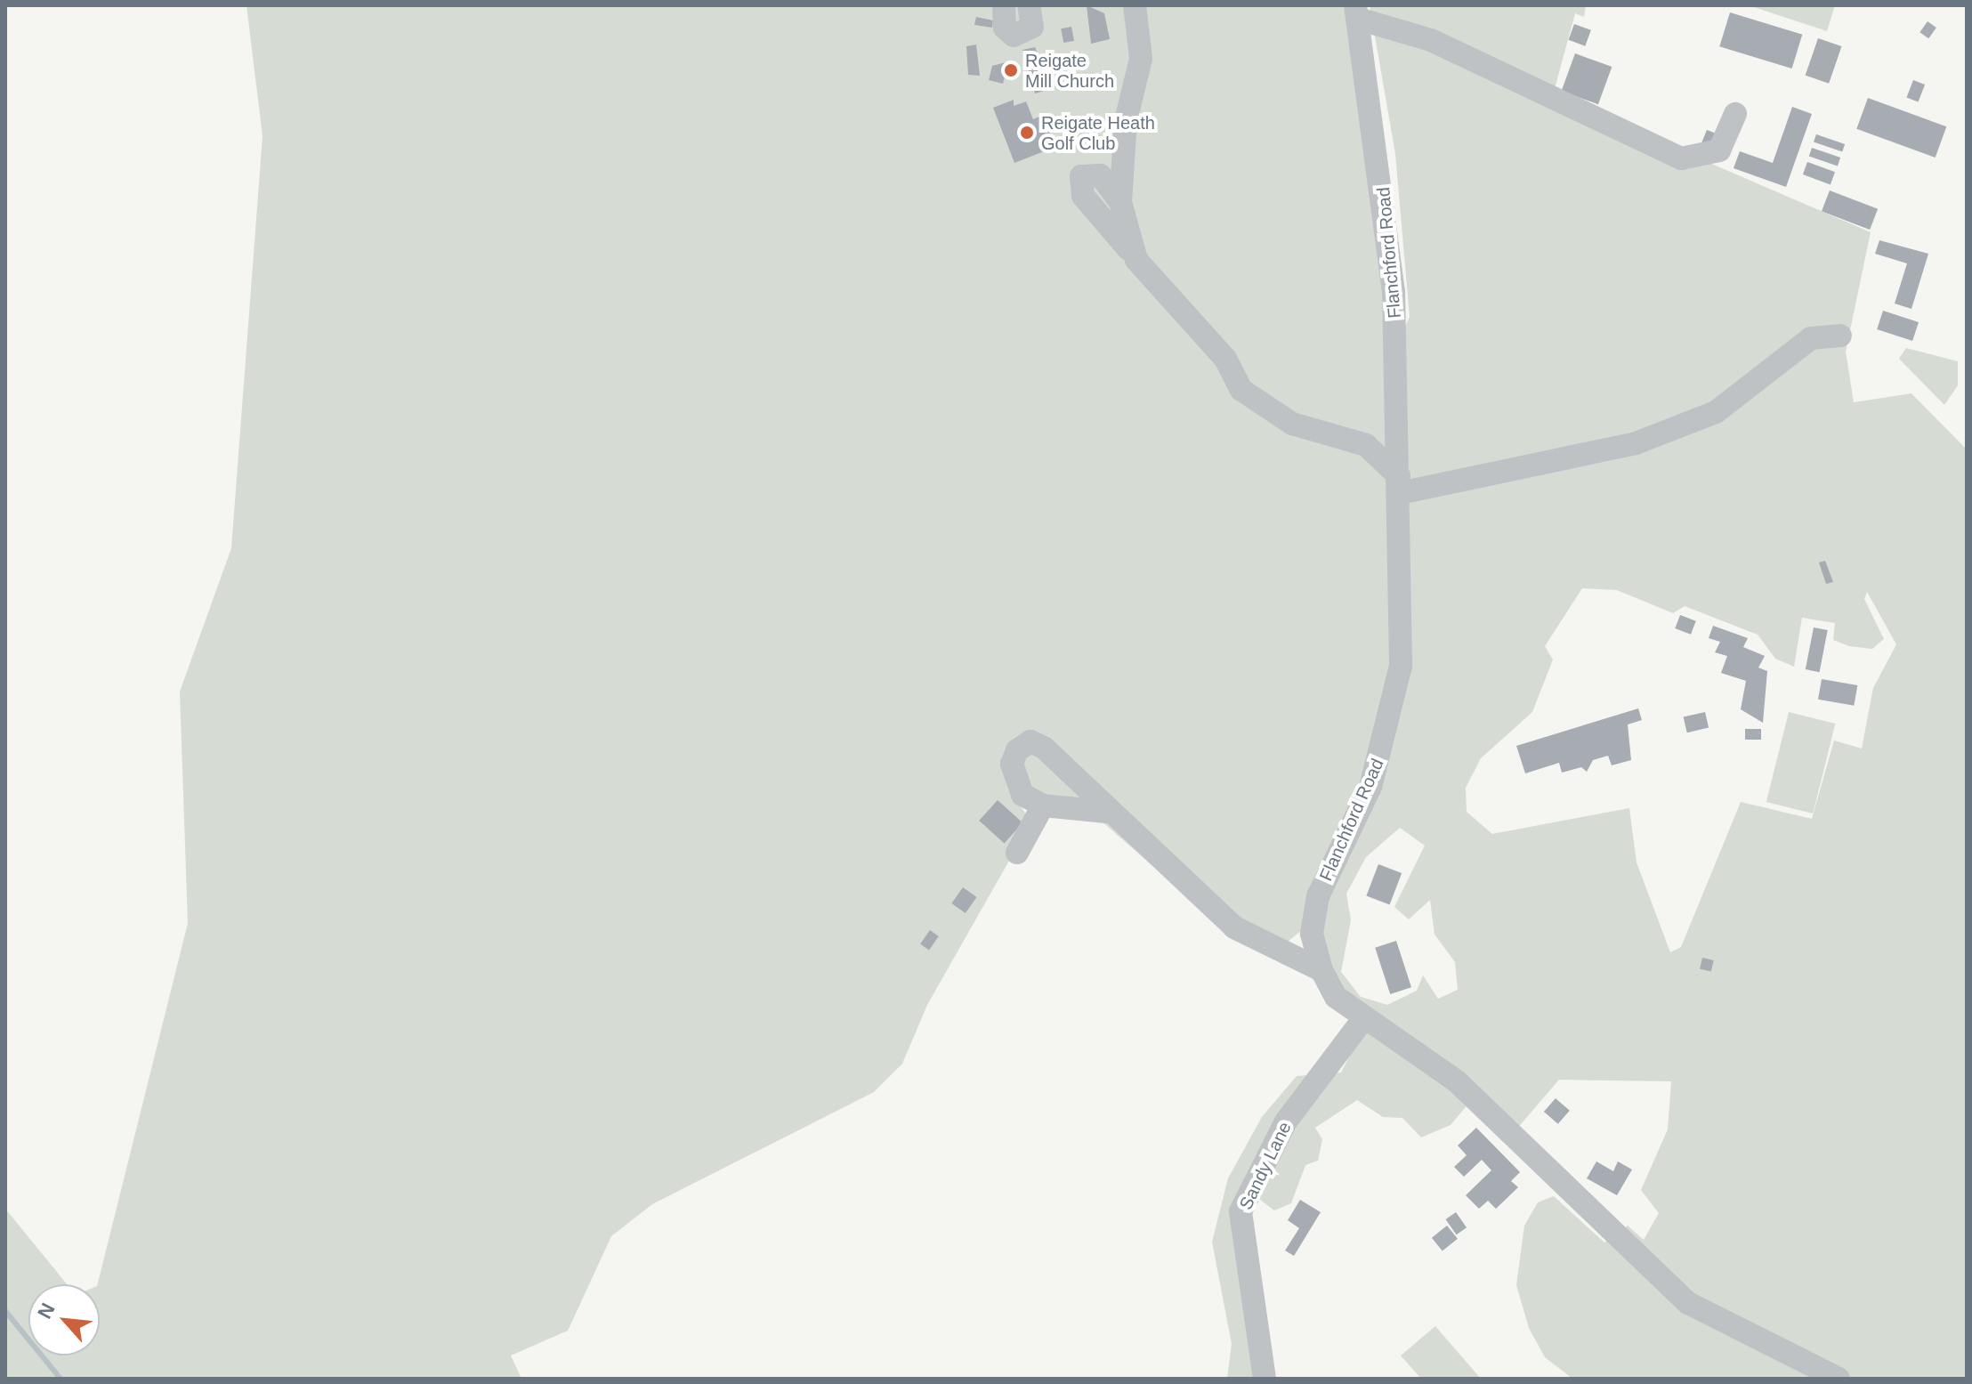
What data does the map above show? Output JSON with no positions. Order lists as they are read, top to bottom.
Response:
{
  "streets": {
    "street": ["Flanchford Road", "Sandy Lane"]
  },
  "crossings": [
    ["Flanchford Road", "Sandy Lane"]
  ],
  "places": ["Reigate Mill Church", "Reigate Heath Golf Club"],
  "north": "top left"
}
